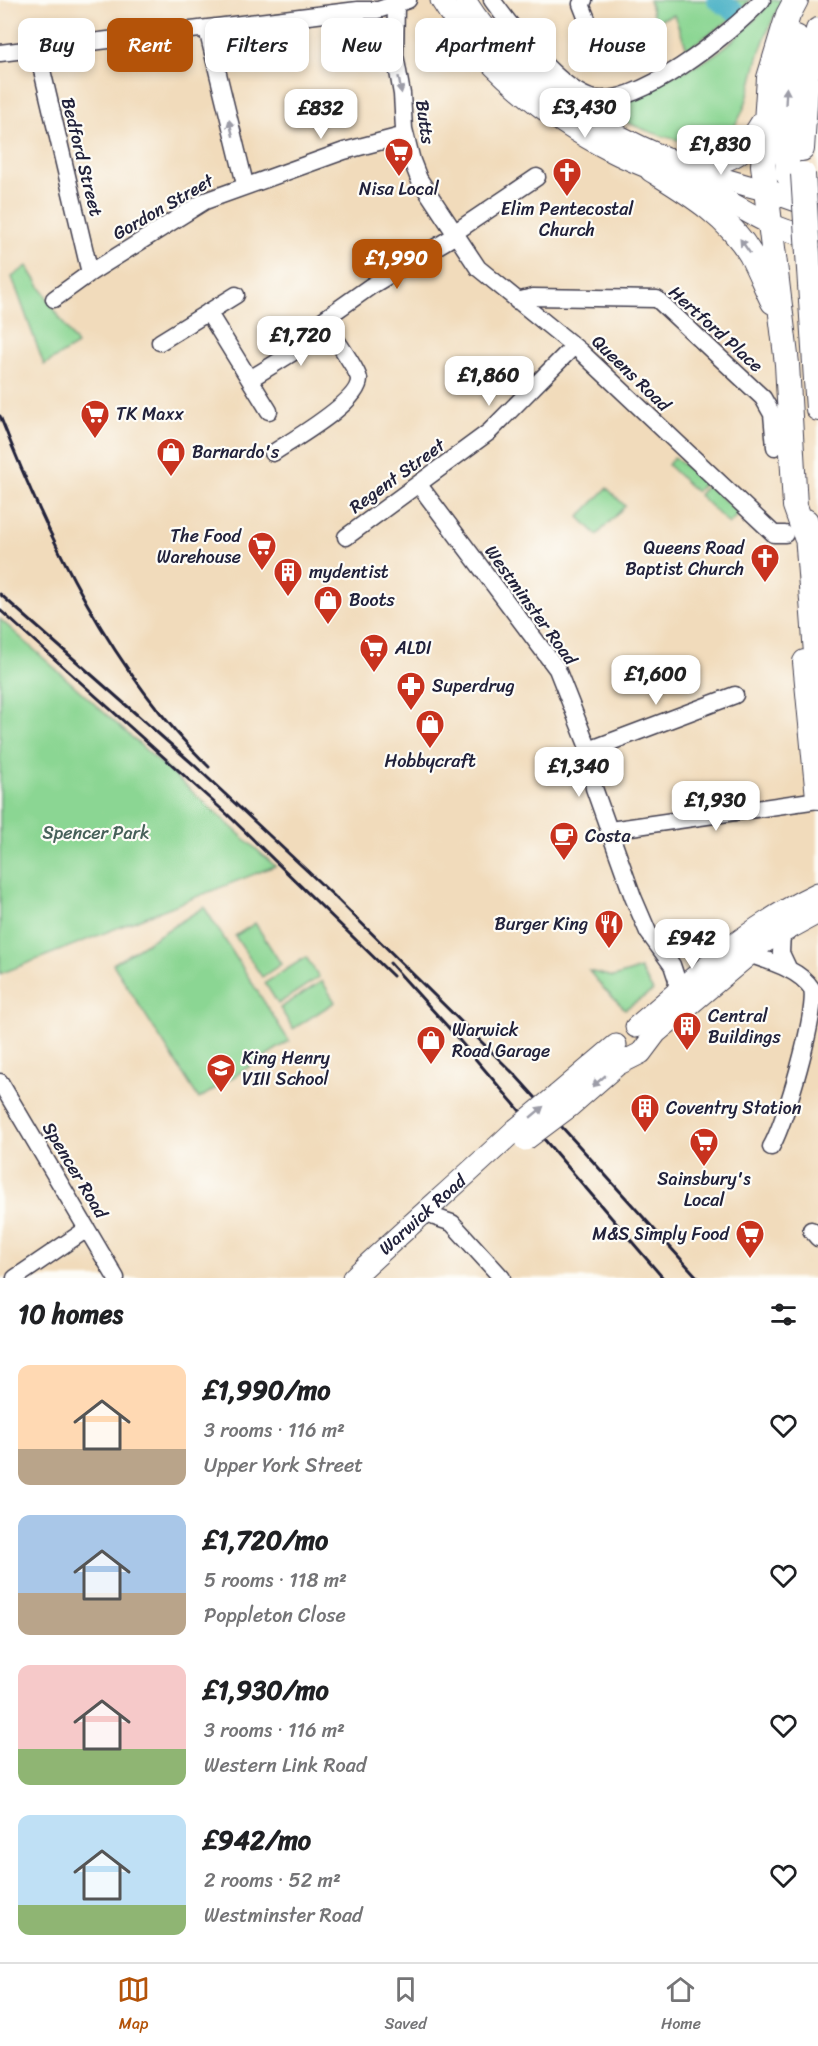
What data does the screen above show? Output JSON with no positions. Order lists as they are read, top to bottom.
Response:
{
  "streets": {
    "main road": ["Warwick Road"],
    "street": [
      "Butts",
      "Bedford Street",
      "Gordon Street",
      "Hertford Place",
      "Queens Road",
      "Regent Street",
      "Westminster Road",
      "Spencer Road"
    ]
  },
  "crossings": [
    ["Butts", "Gordon Street"],
    ["Butts", "Queens Road"],
    ["Bedford Street", "Gordon Street"],
    ["Hertford Place", "Queens Road"],
    ["Queens Road", "Regent Street"],
    ["Regent Street", "Westminster Road"]
  ],
  "one_way": ["Butts"],
  "parks": ["Spencer Park"],
  "places": {
    "supermarket": [
      "Nisa Local",
      "TK Maxx",
      "The Food Warehouse",
      "ALDI",
      "Sainsbury's Local",
      "M&S Simply Food"
    ],
    "church": ["Elim Pentecostal Church", "Queens Road Baptist Church"],
    "shop": [
      "Barnardo's",
      "Boots",
      "Hobbycraft",
      "Warwick Road Garage"
    ],
    "building": ["mydentist", "Central Buildings", "Coventry Station"],
    "pharmacy": ["Superdrug"],
    "cafe": ["Costa"],
    "restaurant": ["Burger King"],
    "school or university": ["King Henry VIII School"]
  },
  "page": {
    "chip": [
      "Buy",
      "Rent",
      "Filters",
      "New",
      "Apartment",
      "House"
    ],
    "price": [
      "£3,430",
      "£832",
      "£1,830",
      "£1,990",
      "£1,720",
      "£1,860",
      "£1,600",
      "£1,340",
      "£1,930",
      "£942"
    ],
    "heading": "10 homes",
    "list": [
      {
        "name": "£1,990/mo",
        "note": "3 rooms · 116 m² · Upper York Street"
      },
      {
        "name": "£1,720/mo",
        "note": "5 rooms · 118 m² · Poppleton Close"
      },
      {
        "name": "£1,930/mo",
        "note": "3 rooms · 116 m² · Western Link Road"
      },
      {
        "name": "£942/mo",
        "note": "2 rooms · 52 m² · Westminster Road"
      }
    ],
    "tabs": ["Map", "Saved", "Home"]
  }
}
